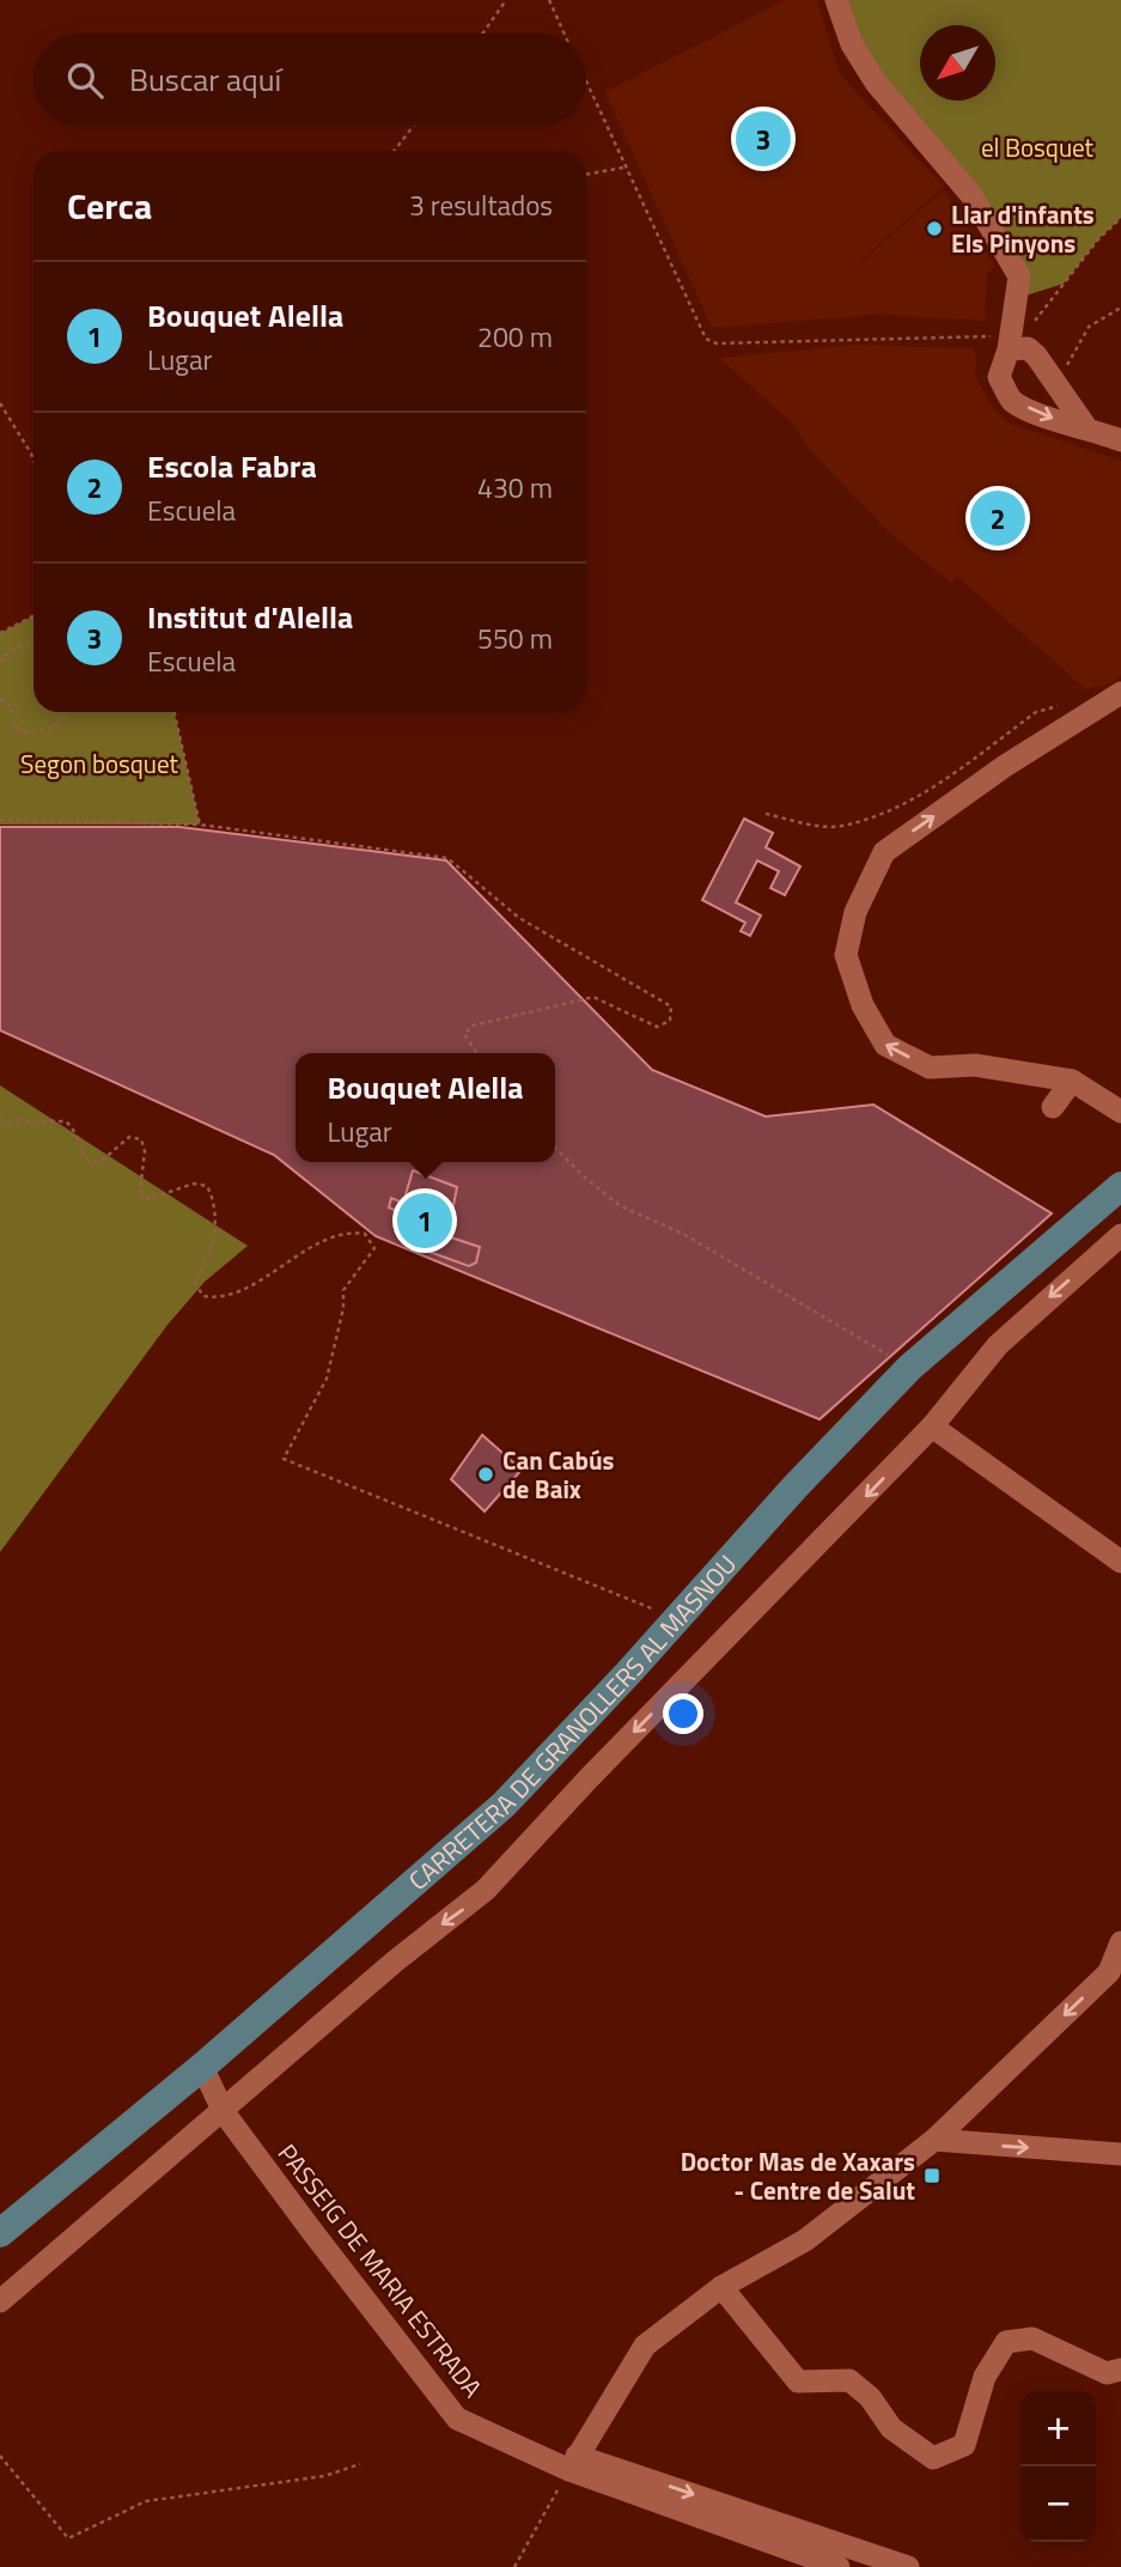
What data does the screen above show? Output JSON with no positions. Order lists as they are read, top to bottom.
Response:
{
  "streets": {
    "main road": ["CARRETERA DE GRANOLLERS AL MASNOU"],
    "street": ["PASSEIG DE MARIA ESTRADA"]
  },
  "crossings": [
    ["CARRETERA DE GRANOLLERS AL MASNOU", "PASSEIG DE MARIA ESTRADA"]
  ],
  "parks": ["el Bosquet", "Segon bosquet"],
  "places": {
    "other": ["Llar d'infants Els Pinyons", "Can Cabús de Baix"],
    "transit": ["Doctor Mas de Xaxars - Centre de Salut"]
  },
  "north": "bottom left",
  "page": {
    "search": "Buscar aquí",
    "pins": ["3", "2", "1"],
    "heading": ["Cerca", "3 resultados"],
    "list": [
      {
        "mark": "1",
        "name": "Bouquet Alella",
        "note": "Lugar",
        "value": "200 m"
      },
      {
        "mark": "2",
        "name": "Escola Fabra",
        "note": "Escuela",
        "value": "430 m"
      },
      {
        "mark": "3",
        "name": "Institut d'Alella",
        "note": "Escuela",
        "value": "550 m"
      }
    ],
    "popup": ["Bouquet Alella", "Lugar"],
    "map_buttons": ["+", "−"]
  }
}
